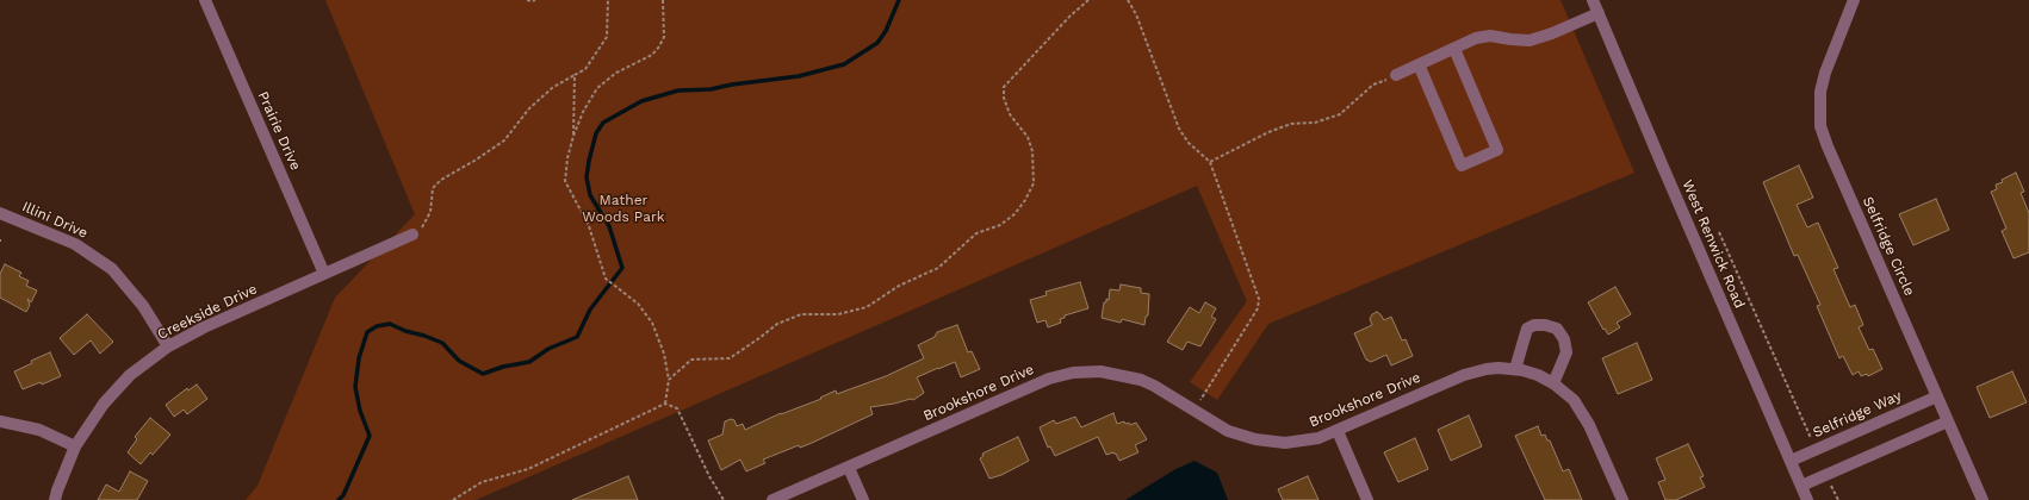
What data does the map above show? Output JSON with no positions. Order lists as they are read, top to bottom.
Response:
{
  "streets": {
    "street": [
      "Prairie Drive",
      "Illini Drive",
      "West Renwick Road",
      "Selfridge Circle",
      "Creekside Drive",
      "Brookshore Drive",
      "Selfridge Way"
    ]
  },
  "crossings": [
    ["Prairie Drive", "Creekside Drive"],
    ["Illini Drive", "Creekside Drive"],
    ["West Renwick Road", "Selfridge Way"],
    ["Selfridge Circle", "Selfridge Way"]
  ],
  "parks": ["Mather Woods Park"]
}
